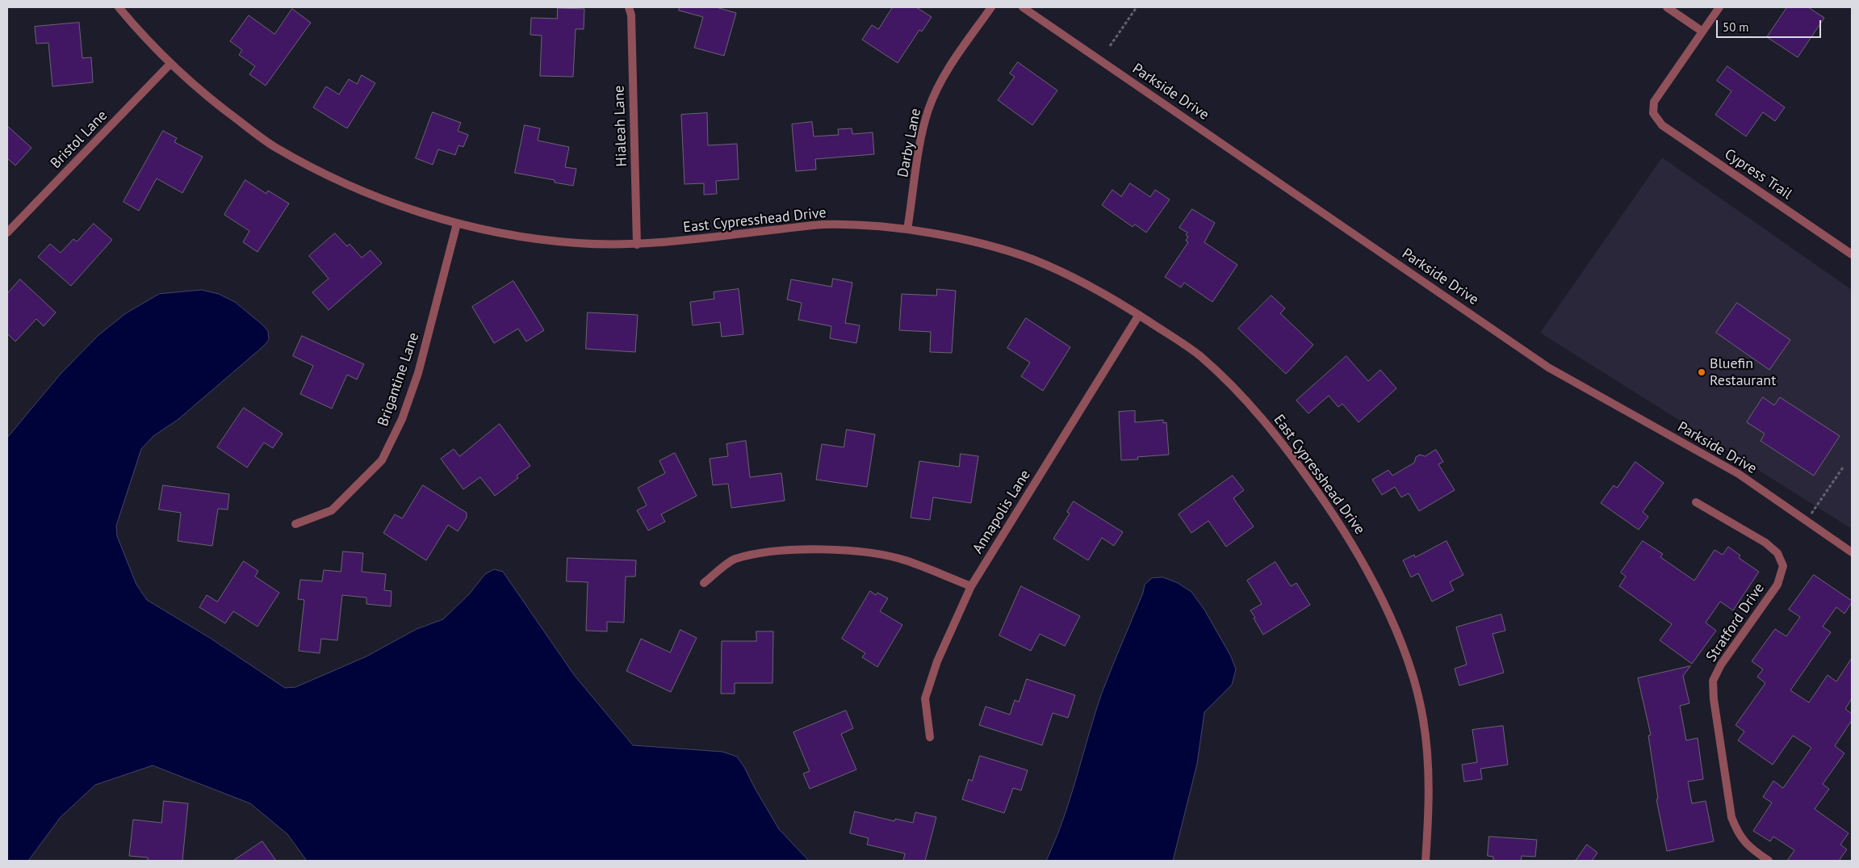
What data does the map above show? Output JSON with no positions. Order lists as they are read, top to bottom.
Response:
{
  "streets": {
    "street": [
      "Parkside Drive",
      "Hialeah Lane",
      "Bristol Lane",
      "Darby Lane",
      "Cypress Trail",
      "East Cypresshead Drive",
      "Brigantine Lane",
      "Annapolis Lane",
      "Stratford Drive"
    ]
  },
  "crossings": [
    ["Hialeah Lane", "East Cypresshead Drive"],
    ["Bristol Lane", "East Cypresshead Drive"],
    ["Darby Lane", "East Cypresshead Drive"],
    ["East Cypresshead Drive", "Brigantine Lane"],
    ["East Cypresshead Drive", "Annapolis Lane"]
  ],
  "places": ["Bluefin Restaurant"],
  "scale_bar": "50 m"
}
